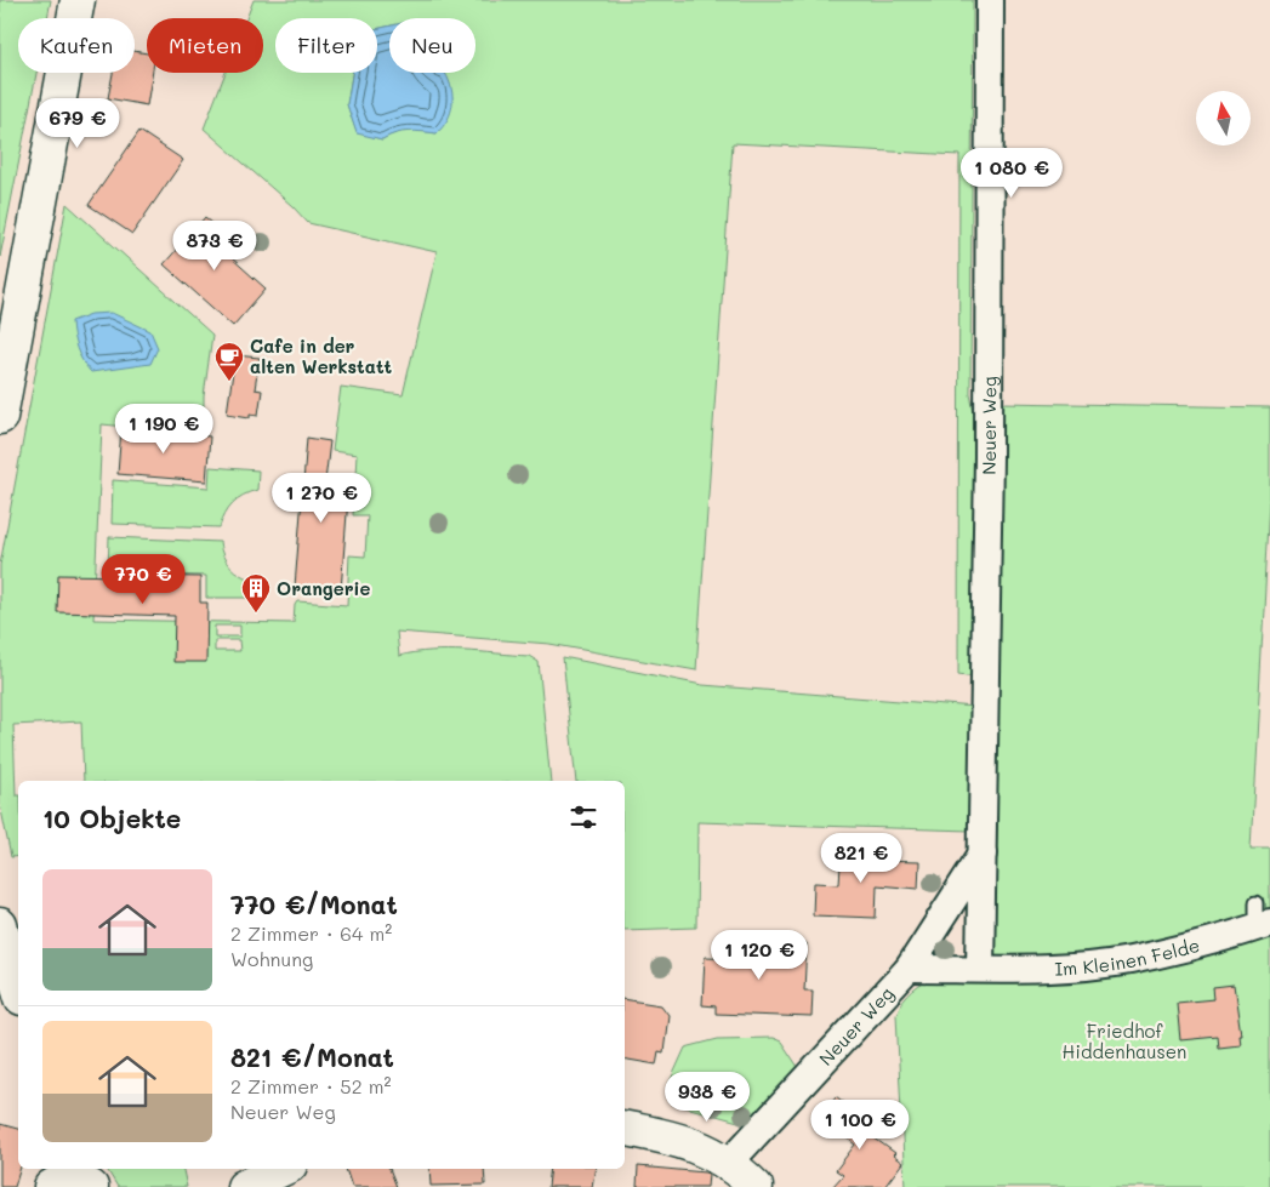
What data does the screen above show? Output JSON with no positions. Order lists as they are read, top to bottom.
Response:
{
  "streets": {
    "street": ["Neuer Weg", "Im Kleinen Felde"]
  },
  "crossings": [
    ["Neuer Weg", "Im Kleinen Felde"]
  ],
  "parks": ["Friedhof Hiddenhausen"],
  "places": {
    "cafe": ["Cafe in der alten Werkstatt"],
    "building": ["Orangerie"]
  },
  "north": "top",
  "page": {
    "chip": [
      "Kaufen",
      "Mieten",
      "Filter",
      "Neu"
    ],
    "price": [
      "679 €",
      "1 080 €",
      "873 €",
      "1 190 €",
      "1 270 €",
      "770 €",
      "821 €",
      "1 120 €",
      "938 €",
      "1 100 €"
    ],
    "heading": "10 Objekte",
    "list": [
      {
        "name": "770 €/Monat",
        "note": "2 Zimmer · 64 m² · Wohnung"
      },
      {
        "name": "821 €/Monat",
        "note": "2 Zimmer · 52 m² · Neuer Weg"
      }
    ]
  }
}
